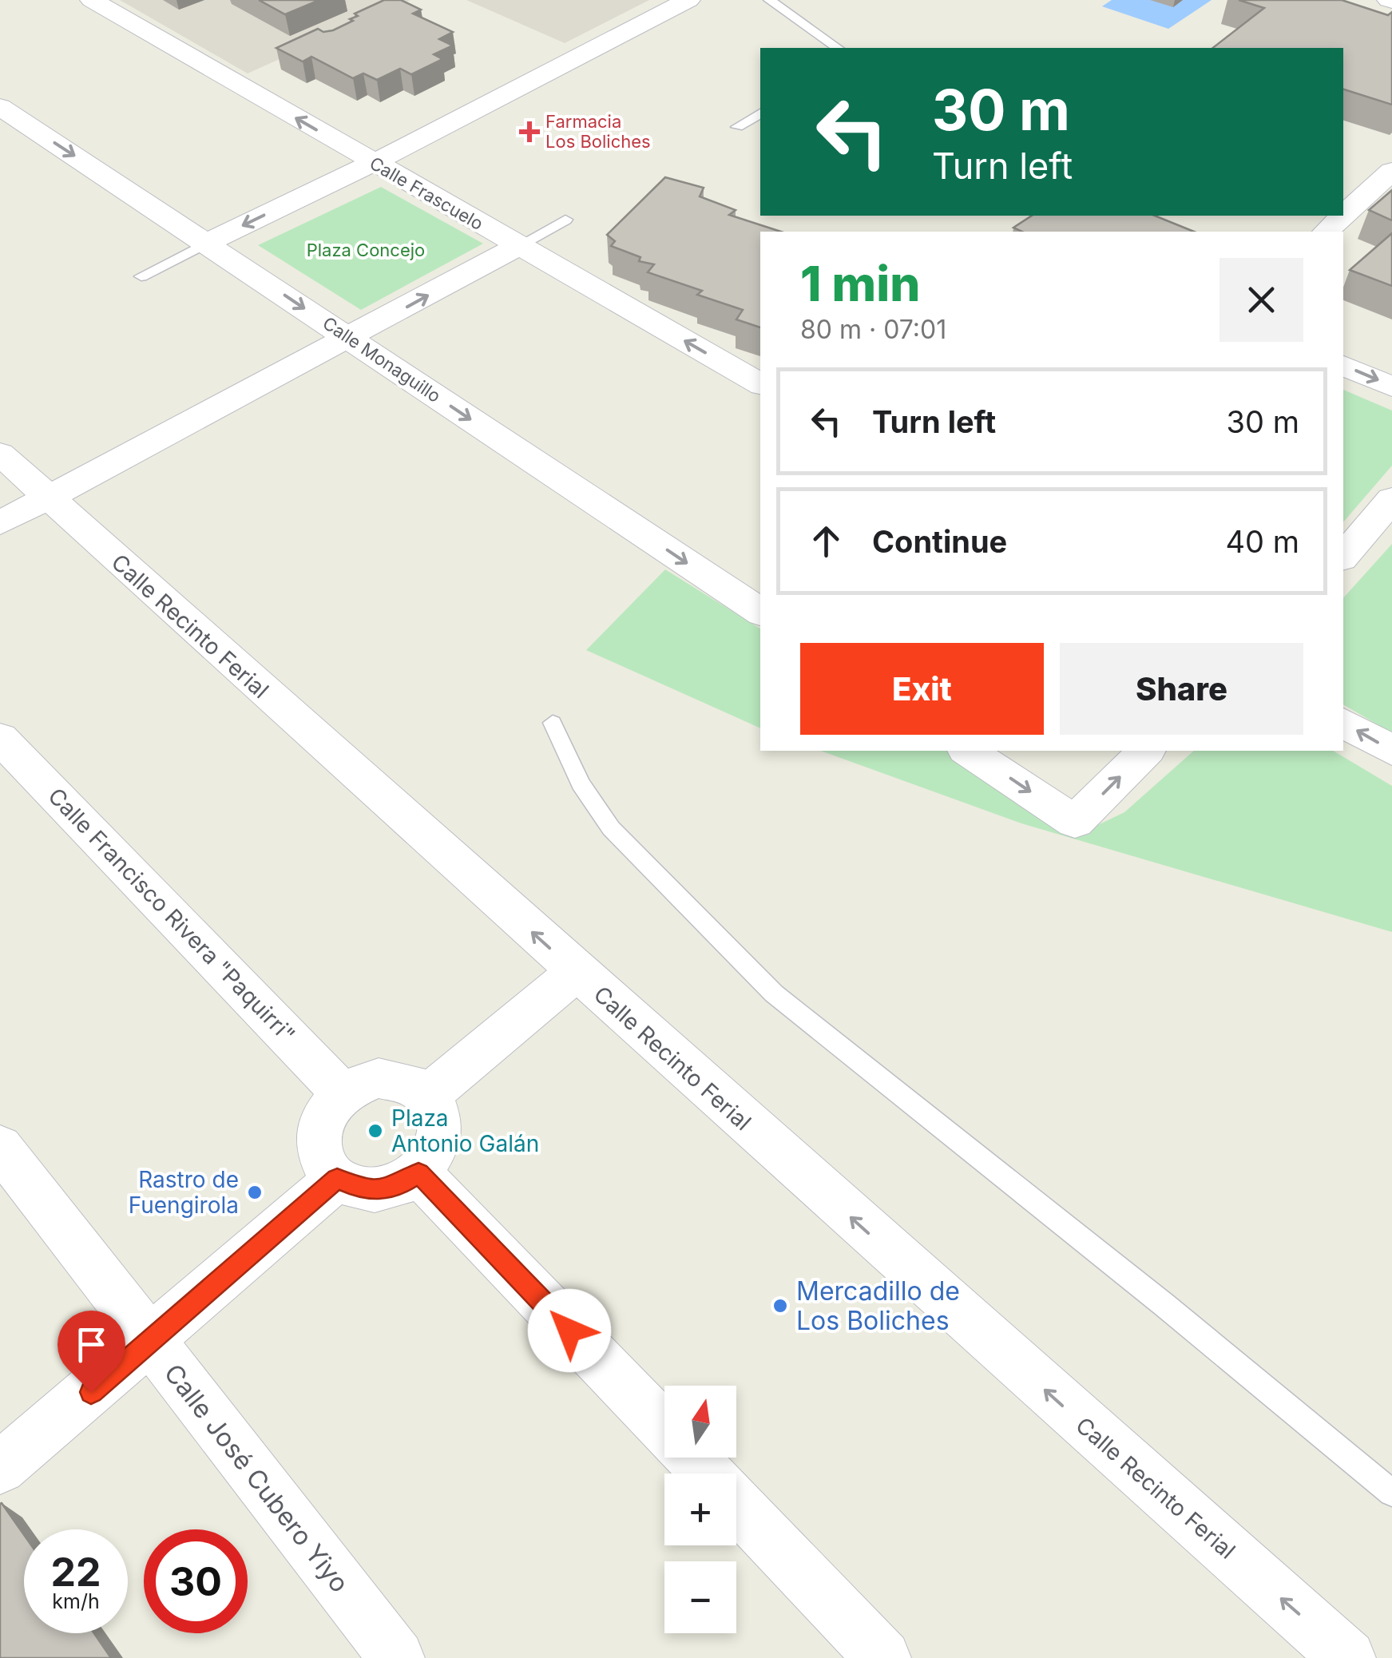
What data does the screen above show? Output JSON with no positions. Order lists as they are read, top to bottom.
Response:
{
  "streets": {
    "street": [
      "Calle Frascuelo",
      "Calle Monaguillo",
      "Calle Recinto Ferial",
      "Calle Francisco Rivera \"Paquirri\"",
      "Calle José Cubero Yiyo"
    ]
  },
  "one_way": ["Calle Frascuelo", "Calle Monaguillo"],
  "parks": ["Plaza Concejo"],
  "places": {
    "health": ["Farmacia Los Boliches"],
    "other": ["Plaza Antonio Galán", "Rastro de Fuengirola", "Mercadillo de Los Boliches"]
  },
  "north": "top",
  "page": {
    "turn": ["30 m", "Turn left"],
    "heading": ["1 min", "80 m · 07:01"],
    "list": [
      {
        "name": "Turn left",
        "value": "30 m"
      },
      {
        "name": "Continue",
        "value": "40 m"
      }
    ],
    "buttons": ["Exit", "Share"],
    "map_buttons": ["+", "−"],
    "speed": "22 km/h",
    "limit": "30"
  }
}
